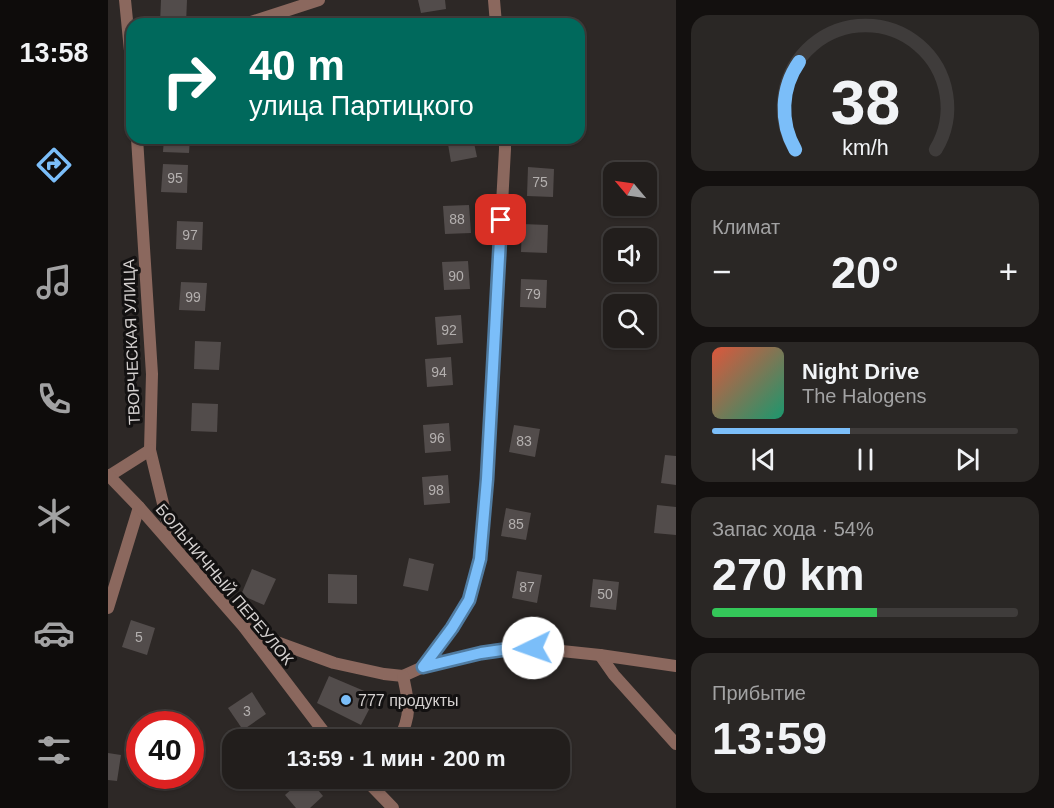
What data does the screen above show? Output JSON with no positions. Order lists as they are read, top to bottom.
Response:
{
  "streets": {
    "street": ["ТВОРЧЕСКАЯ УЛИЦА", "БОЛЬНИЧНЫЙ ПЕРЕУЛОК"]
  },
  "crossings": [
    ["ТВОРЧЕСКАЯ УЛИЦА", "БОЛЬНИЧНЫЙ ПЕРЕУЛОК"]
  ],
  "places": ["777 продукты"],
  "house_numbers": [
    "95",
    "75",
    "88",
    "97",
    "90",
    "79",
    "99",
    "92",
    "94",
    "96",
    "83",
    "98",
    "85",
    "87",
    "50",
    "5",
    "3"
  ],
  "north": "top left",
  "page": {
    "tabs": "13:58",
    "turn": ["40 m", "улица Партицкого"],
    "tile": [
      "Климат",
      ["Запас хода · 54%", "270 km"],
      ["Прибытие", "13:59"]
    ],
    "heat": ["−", "20°", "+"],
    "song": ["Night Drive", "The Halogens"],
    "limit": "40",
    "trip": "13:59 · 1 мин · 200 m",
    "gauge": ["38", "km/h"]
  }
}
